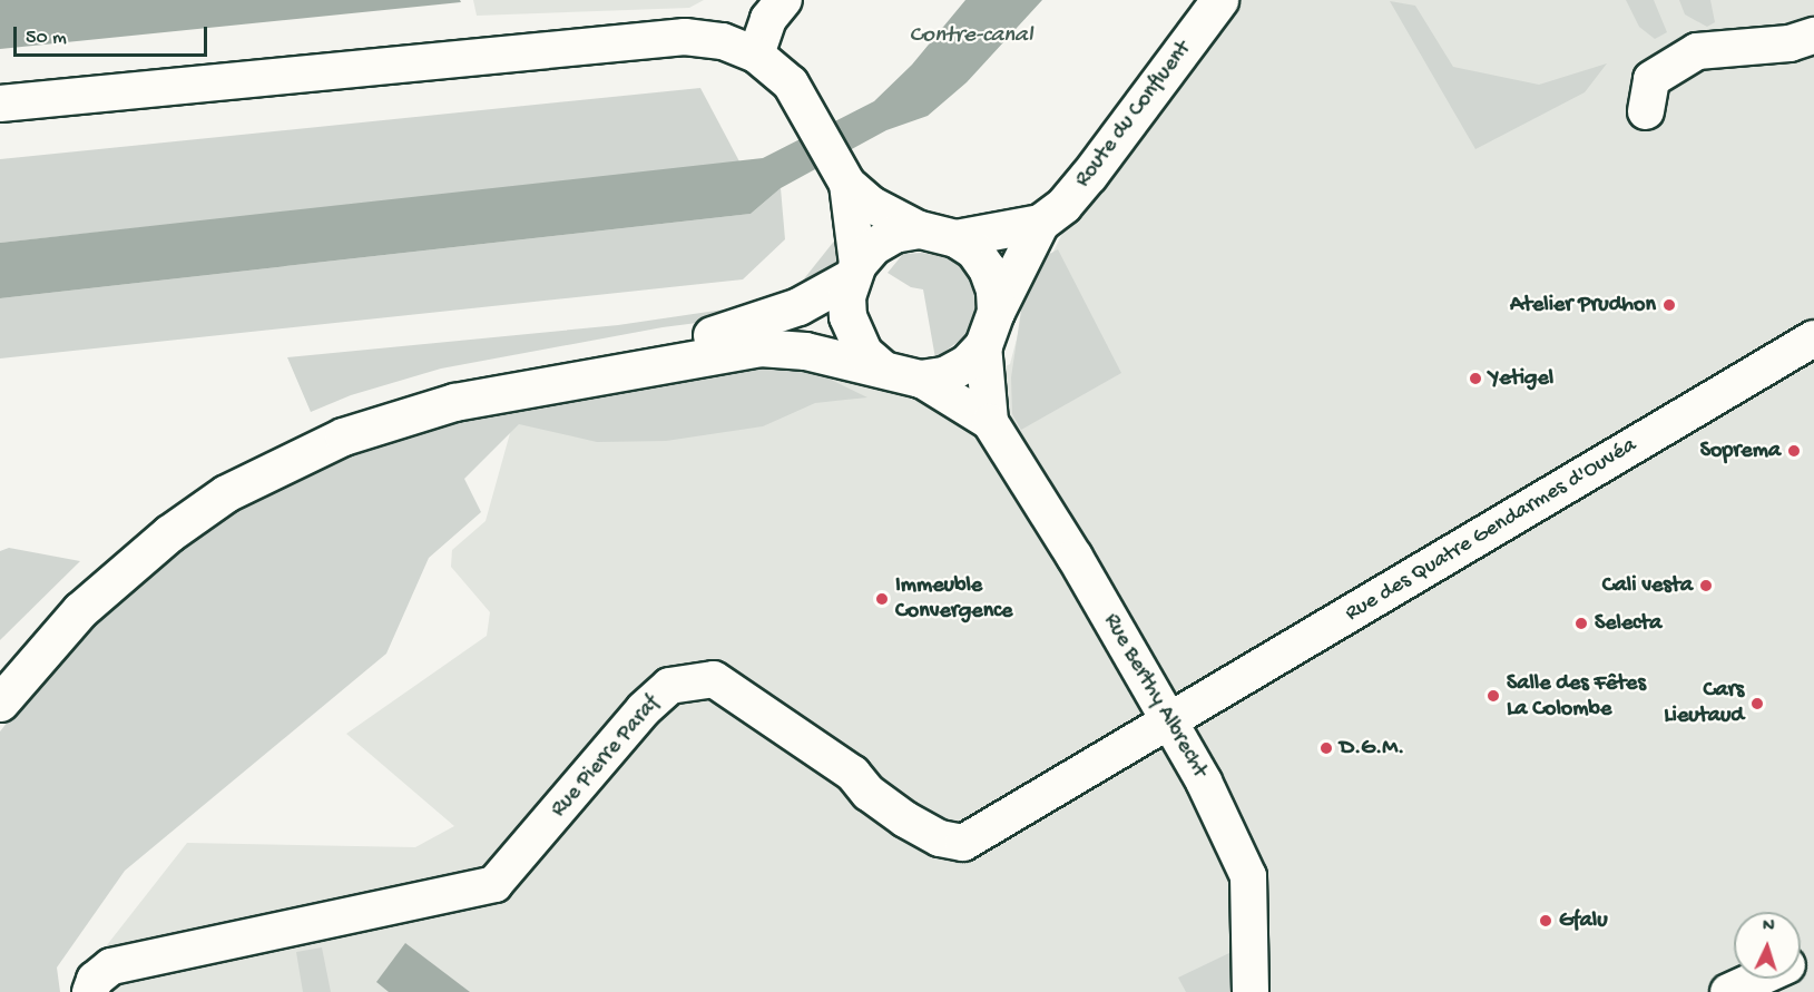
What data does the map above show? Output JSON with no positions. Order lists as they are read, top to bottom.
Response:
{
  "streets": {
    "main road": ["Route du Confluent"],
    "street": ["Rue des Quatre Gendarmes d'Ouvéa", "Rue Berthy Albrecht", "Rue Pierre Paraf"]
  },
  "crossings": [
    ["Route du Confluent", "Rue Berthy Albrecht"],
    ["Rue des Quatre Gendarmes d'Ouvéa", "Rue Berthy Albrecht"],
    ["Rue des Quatre Gendarmes d'Ouvéa", "Rue Pierre Paraf"],
    ["Rue Berthy Albrecht", "Rue Pierre Paraf"]
  ],
  "water": ["Contre-canal"],
  "places": [
    "Atelier Prudhon",
    "Yetigel",
    "Soprema",
    "Cali vesta",
    "Immeuble Convergence",
    "Selecta",
    "Salle des Fêtes La Colombe",
    "Cars Lieutaud",
    "D.G.M.",
    "Gfalu"
  ],
  "scale_bar": "50 m",
  "north": "top"
}
